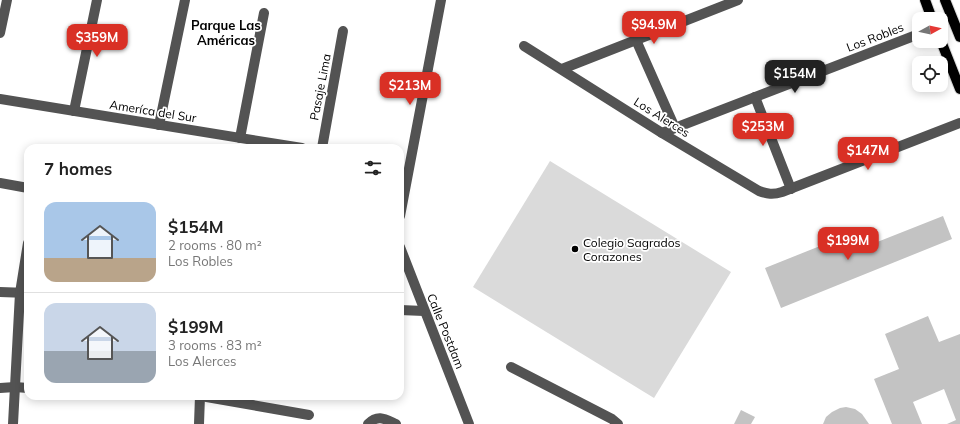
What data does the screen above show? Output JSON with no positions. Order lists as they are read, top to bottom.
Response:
{
  "streets": {
    "street": [
      "Los Robles",
      "Pasaje Lima",
      "Ameríca del Sur",
      "Los Alerces",
      "Calle Postdam"
    ]
  },
  "crossings": [
    ["Los Robles", "Los Alerces"]
  ],
  "districts": ["Parque Las Américas"],
  "places": ["Colegio Sagrados Corazones"],
  "north": "right",
  "page": {
    "price": [
      "$94.9M",
      "$359M",
      "$154M",
      "$213M",
      "$253M",
      "$147M",
      "$199M"
    ],
    "heading": "7 homes",
    "list": [
      {
        "name": "$154M",
        "note": "2 rooms · 80 m² · Los Robles"
      },
      {
        "name": "$199M",
        "note": "3 rooms · 83 m² · Los Alerces"
      }
    ]
  }
}
